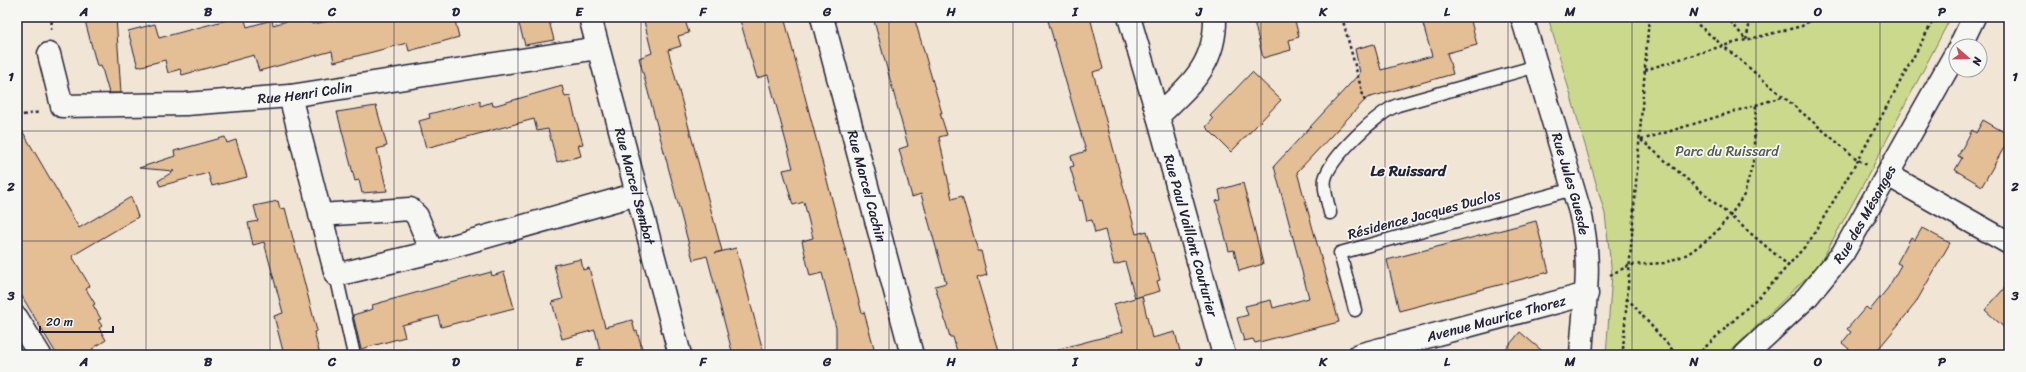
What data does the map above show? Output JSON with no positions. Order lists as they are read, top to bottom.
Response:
{
  "streets": {
    "street": [
      "Rue Henri Colin",
      "Rue Jules Guesde",
      "Rue Marcel Sembat",
      "Rue Marcel Cachin",
      "Rue des Mésanges",
      "Rue Paul Vaillant Couturier",
      "Avenue Maurice Thorez"
    ],
    "lane": ["Résidence Jacques Duclos"]
  },
  "crossings": [
    ["Rue Henri Colin", "Rue Marcel Sembat"],
    ["Rue Jules Guesde", "Résidence Jacques Duclos"],
    ["Rue Jules Guesde", "Avenue Maurice Thorez"]
  ],
  "districts": ["Le Ruissard"],
  "parks": ["Parc du Ruissard"],
  "scale_bar": "20 m",
  "north": "right",
  "grid": {
    "columns": [
      "A",
      "B",
      "C",
      "D",
      "E",
      "F",
      "G",
      "H",
      "I",
      "J",
      "K",
      "L",
      "M",
      "N",
      "O",
      "P"
    ],
    "rows": ["1", "2", "3"]
  }
}
